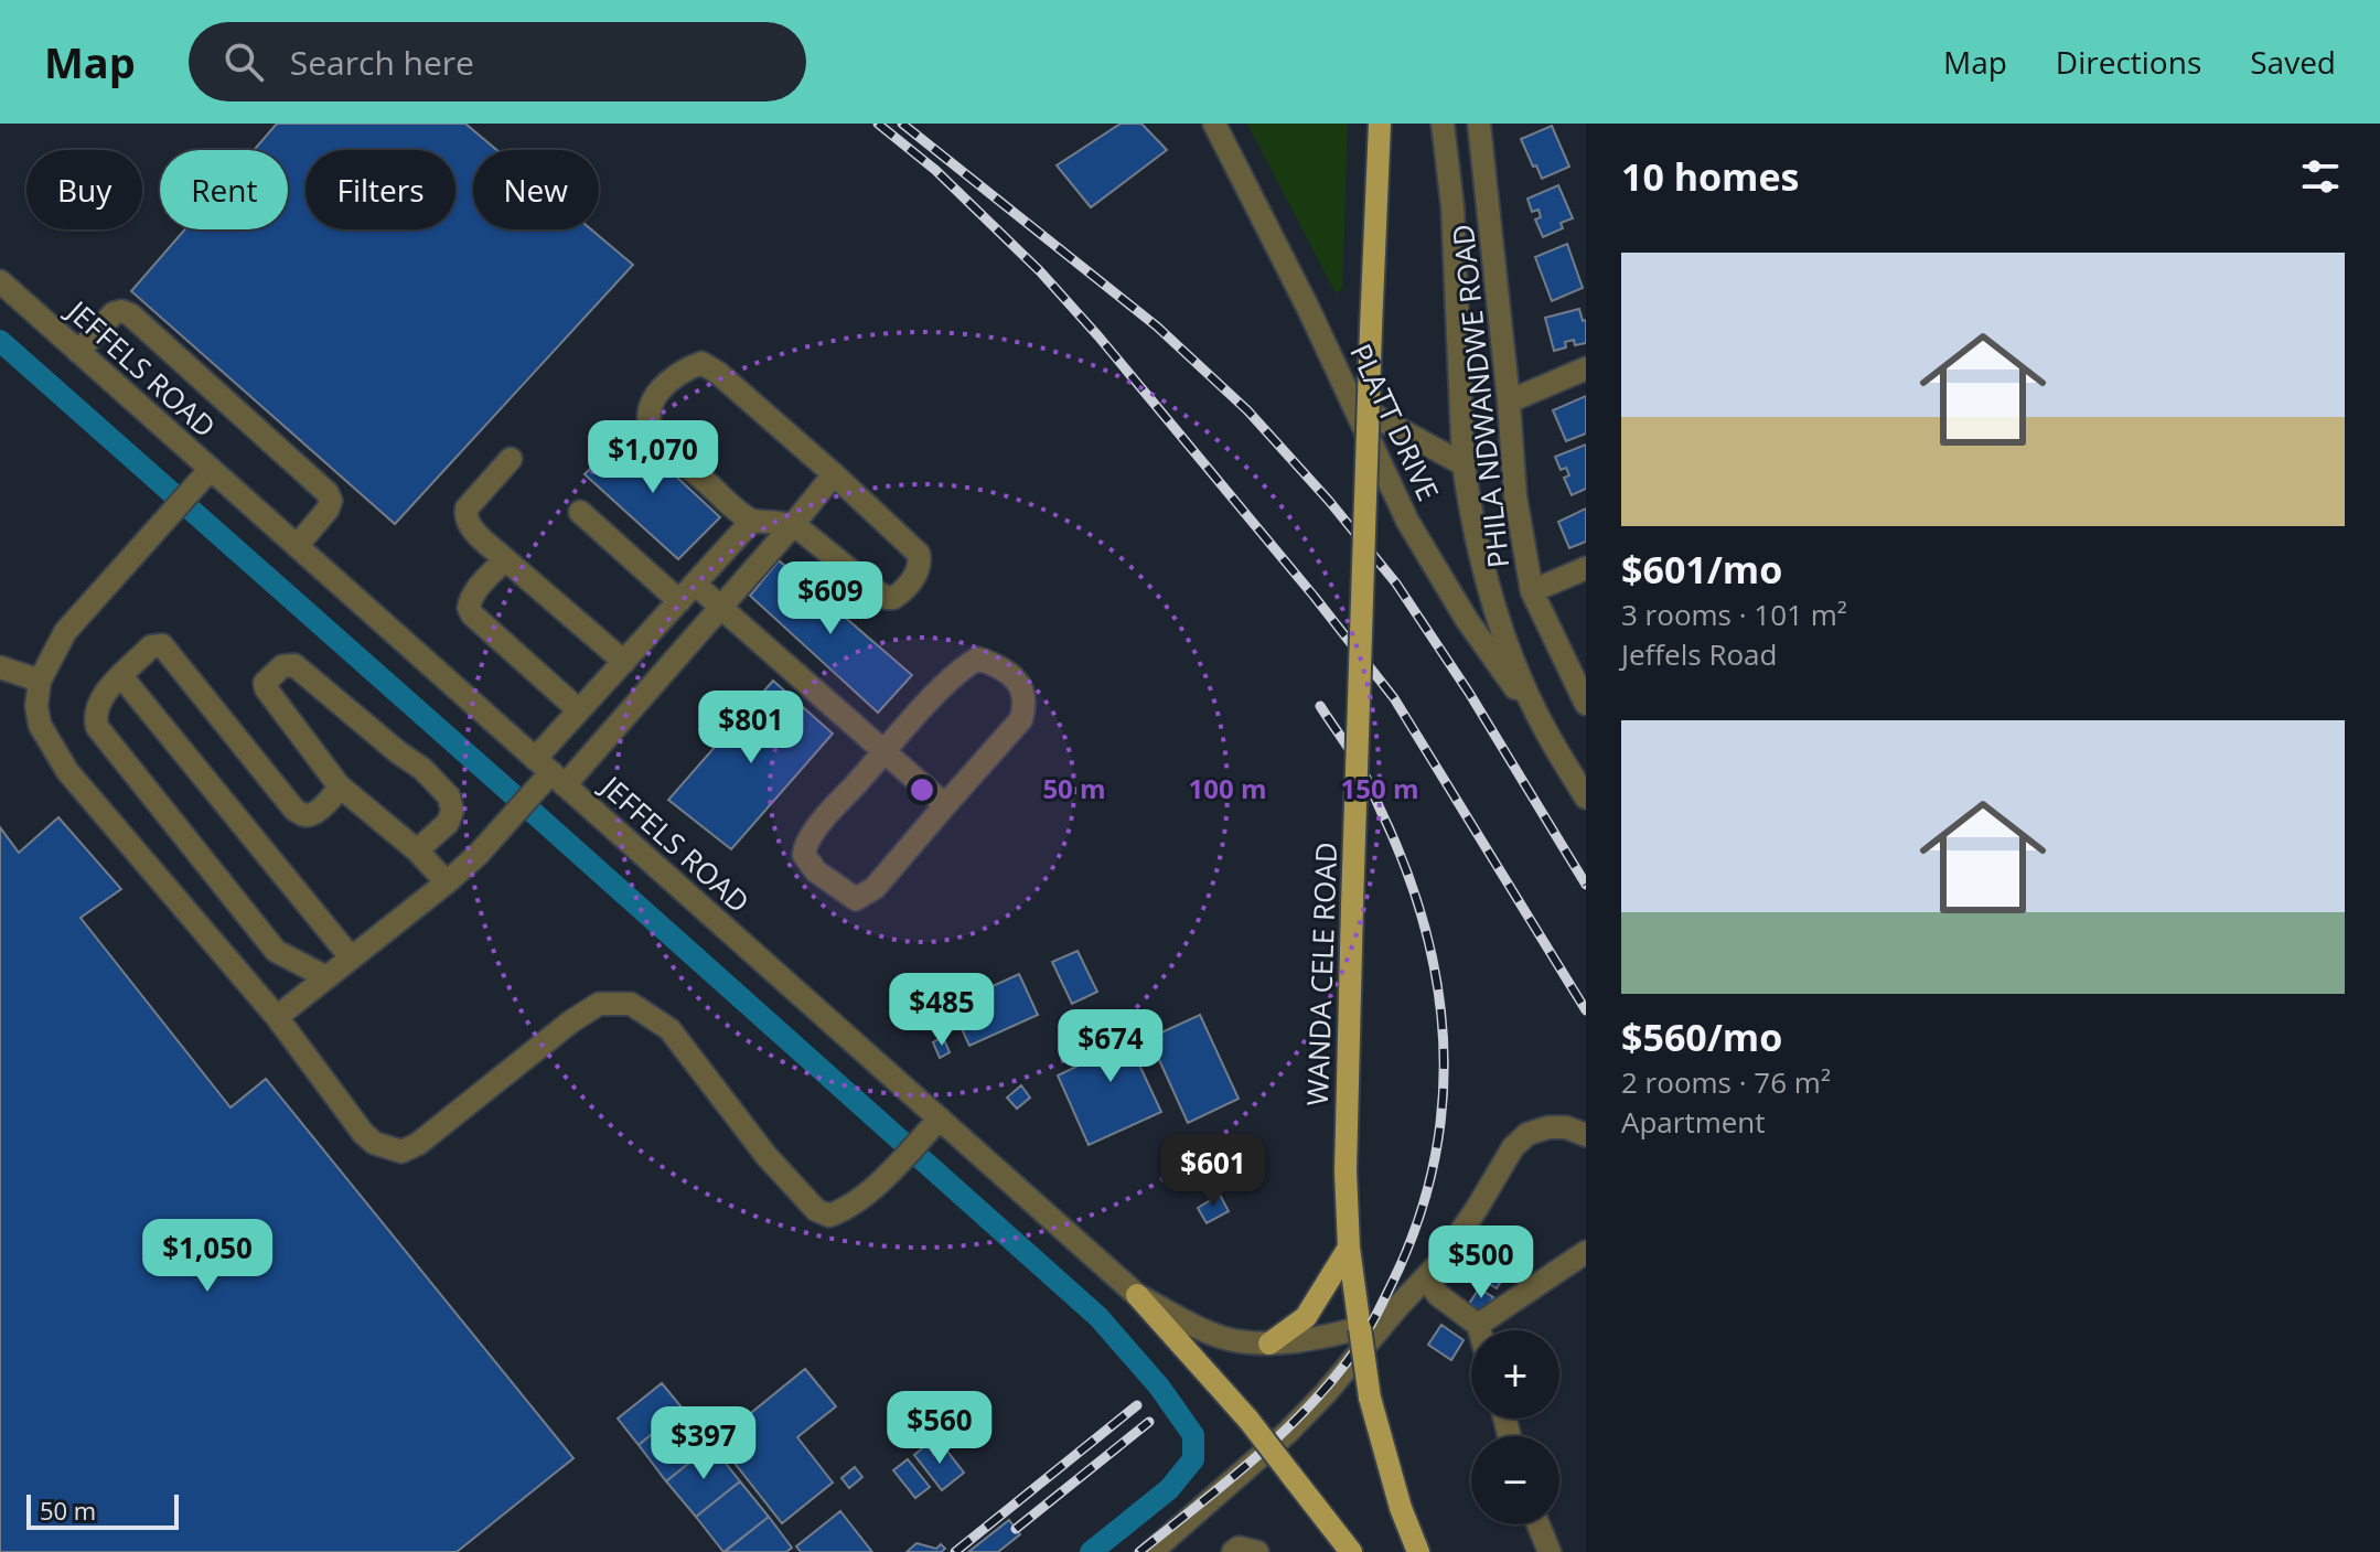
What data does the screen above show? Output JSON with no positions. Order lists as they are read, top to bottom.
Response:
{
  "streets": {
    "main road": ["WANDA CELE ROAD"],
    "street": ["JEFFELS ROAD", "PHILA NDWANDWE ROAD", "PLATT DRIVE"]
  },
  "crossings": [
    ["JEFFELS ROAD", "WANDA CELE ROAD"],
    ["PHILA NDWANDWE ROAD", "PLATT DRIVE"]
  ],
  "scale_bar": "50 m",
  "page": {
    "header": "Map",
    "search": "Search here",
    "nav": ["Map", "Directions", "Saved"],
    "heading": "10 homes",
    "chip": [
      "Buy",
      "Rent",
      "Filters",
      "New"
    ],
    "list": [
      {
        "name": "$601/mo",
        "note": "3 rooms · 101 m² · Jeffels Road"
      },
      {
        "name": "$560/mo",
        "note": "2 rooms · 76 m² · Apartment"
      }
    ],
    "price": [
      "$1,070",
      "$609",
      "$801",
      "$485",
      "$674",
      "$601",
      "$1,050",
      "$500",
      "$560",
      "$397"
    ],
    "map_buttons": ["+", "−"],
    "scale": "50 m"
  },
  "rings": ["50 m", "100 m", "150 m"]
}
